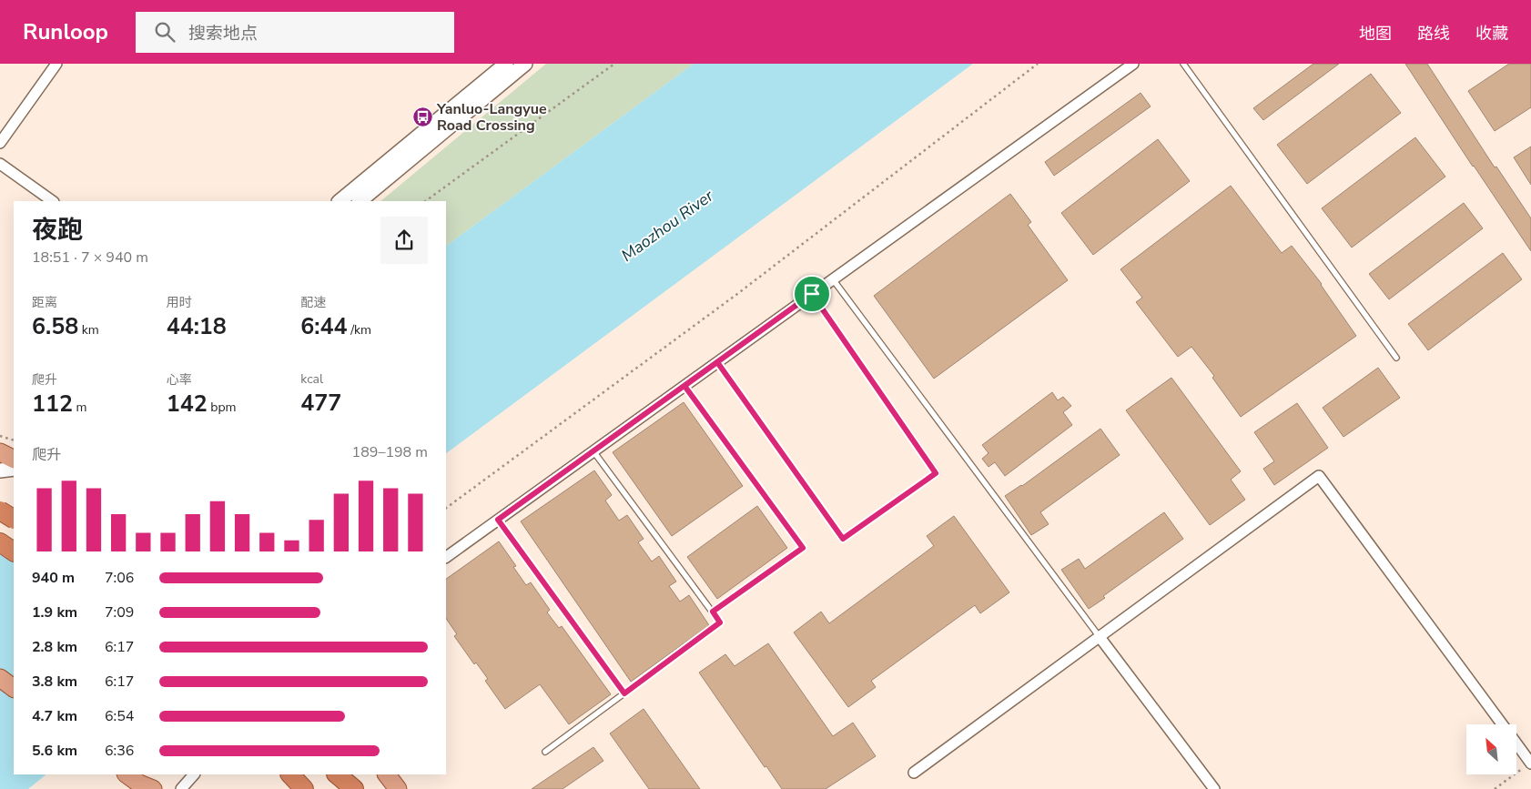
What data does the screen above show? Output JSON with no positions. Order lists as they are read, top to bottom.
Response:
{
  "water": ["Maozhou River"],
  "places": {
    "bus stop": ["Yanluo-Langyue Road Crossing"]
  },
  "north": "top left",
  "page": {
    "header": "Runloop",
    "search": "搜索地点",
    "nav": ["地图", "路线", "收藏"],
    "heading": ["夜跑", "18:51 · 7 × 940 m"],
    "stats": [
      ["距离", "6.58 km"],
      ["用时", "44:18"],
      ["配速", "6:44 /km"],
      ["爬升", "112 m"],
      ["心率", "142 bpm"],
      ["kcal", "477"]
    ],
    "chart": ["爬升", "189–198 m"],
    "list": [
      {
        "name": "940 m",
        "note": "7:06"
      },
      {
        "name": "1.9 km",
        "note": "7:09"
      },
      {
        "name": "2.8 km",
        "note": "6:17"
      },
      {
        "name": "3.8 km",
        "note": "6:17"
      },
      {
        "name": "4.7 km",
        "note": "6:54"
      },
      {
        "name": "5.6 km",
        "note": "6:36"
      }
    ]
  }
}
